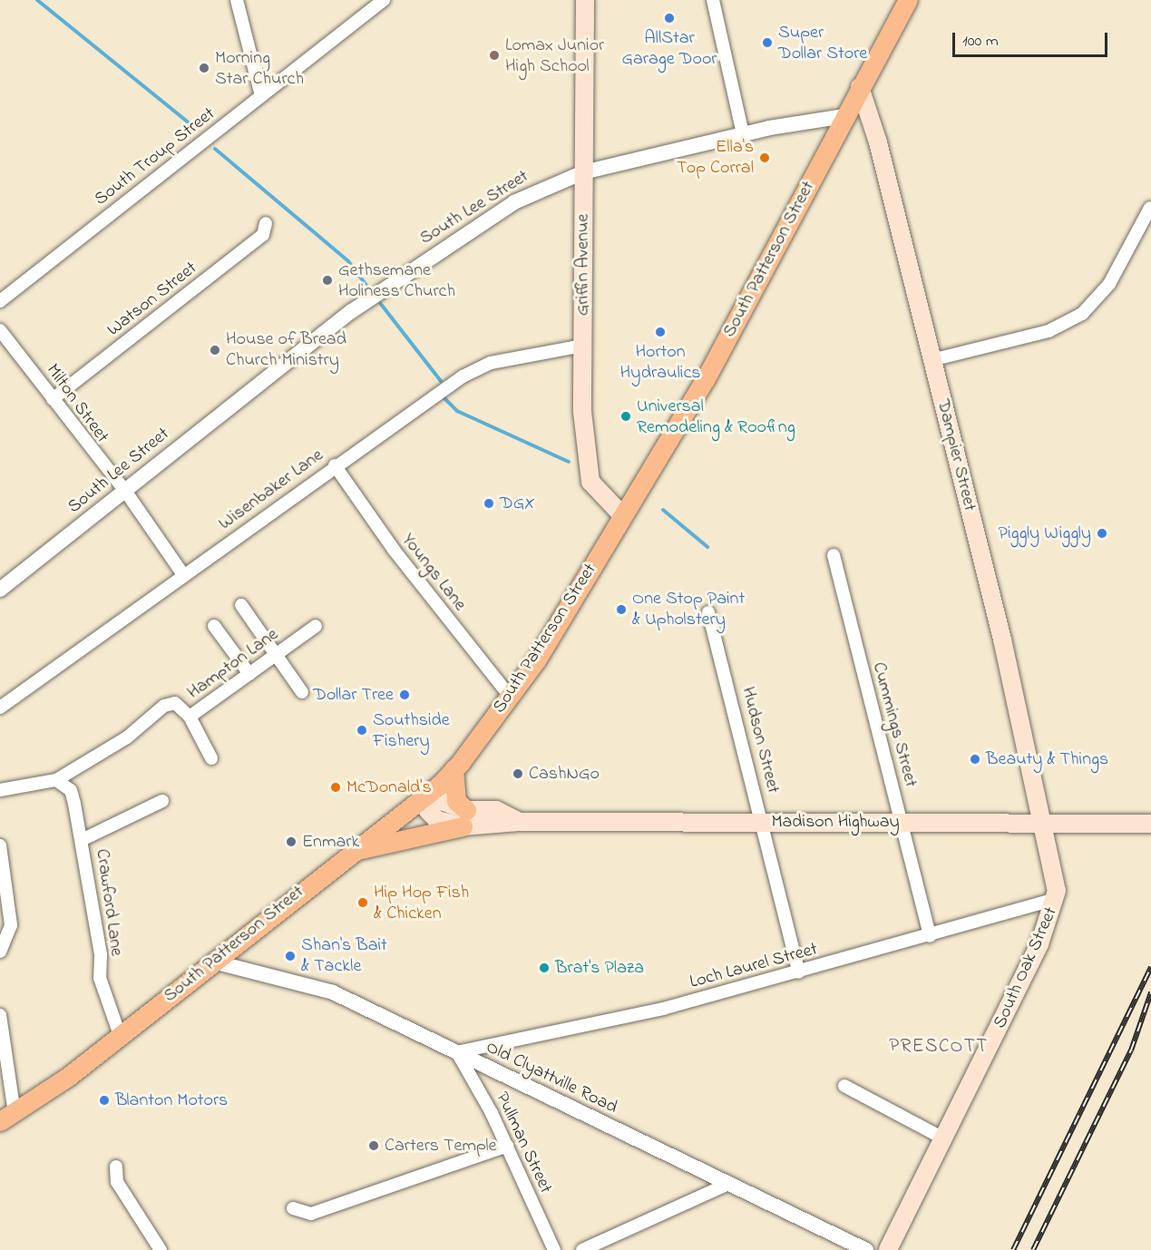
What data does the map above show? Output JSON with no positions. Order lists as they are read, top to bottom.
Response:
{
  "streets": {
    "main road": [
      "South Patterson Street",
      "Griffin Avenue",
      "Dampier Street",
      "Madison Highway",
      "South Oak Street"
    ],
    "street": [
      "South Troup Street",
      "South Lee Street",
      "Watson Street",
      "Milton Street",
      "Wisenbaker Lane",
      "Youngs Lane",
      "Hampton Lane",
      "Cummings Street",
      "Hudson Street",
      "Crawford Lane",
      "Loch Laurel Street",
      "Old Clyattville Road",
      "Pullman Street"
    ]
  },
  "crossings": [
    ["South Lee Street", "South Patterson Street"],
    ["South Lee Street", "Griffin Avenue"],
    ["South Lee Street", "Milton Street"],
    ["South Patterson Street", "Griffin Avenue"],
    ["South Patterson Street", "Dampier Street"],
    ["South Patterson Street", "Youngs Lane"],
    ["South Patterson Street", "Madison Highway"],
    ["South Patterson Street", "Crawford Lane"],
    ["South Patterson Street", "Old Clyattville Road"],
    ["Griffin Avenue", "Wisenbaker Lane"],
    ["Watson Street", "Milton Street"],
    ["Milton Street", "Wisenbaker Lane"],
    ["Dampier Street", "Madison Highway"],
    ["Dampier Street", "South Oak Street"],
    ["Wisenbaker Lane", "Youngs Lane"],
    ["Hampton Lane", "Crawford Lane"],
    ["Cummings Street", "Madison Highway"],
    ["Cummings Street", "Loch Laurel Street"],
    ["Hudson Street", "Madison Highway"],
    ["Hudson Street", "Loch Laurel Street"],
    ["Madison Highway", "South Oak Street"],
    ["Loch Laurel Street", "South Oak Street"],
    ["Loch Laurel Street", "Old Clyattville Road"],
    ["Loch Laurel Street", "Pullman Street"],
    ["Old Clyattville Road", "Pullman Street"]
  ],
  "districts": ["PRESCOTT"],
  "places": [
    "AllStar Garage Door",
    "Super Dollar Store",
    "Lomax Junior High School",
    "Morning Star Church",
    "Ella's Top Corral",
    "Gethsemane Holiness Church",
    "Horton Hydraulics",
    "House of Bread Church Ministry",
    "Universal Remodeling & Roofing",
    "DGX",
    "Piggly Wiggly",
    "One Stop Paint & Upholstery",
    "Dollar Tree",
    "Southside Fishery",
    "Beauty & Things",
    "CashNGo",
    "McDonald's",
    "Enmark",
    "Hip Hop Fish & Chicken",
    "Shan's Bait & Tackle",
    "Brat's Plaza",
    "Blanton Motors",
    "Carters Temple"
  ],
  "scale_bar": "100 m"
}
